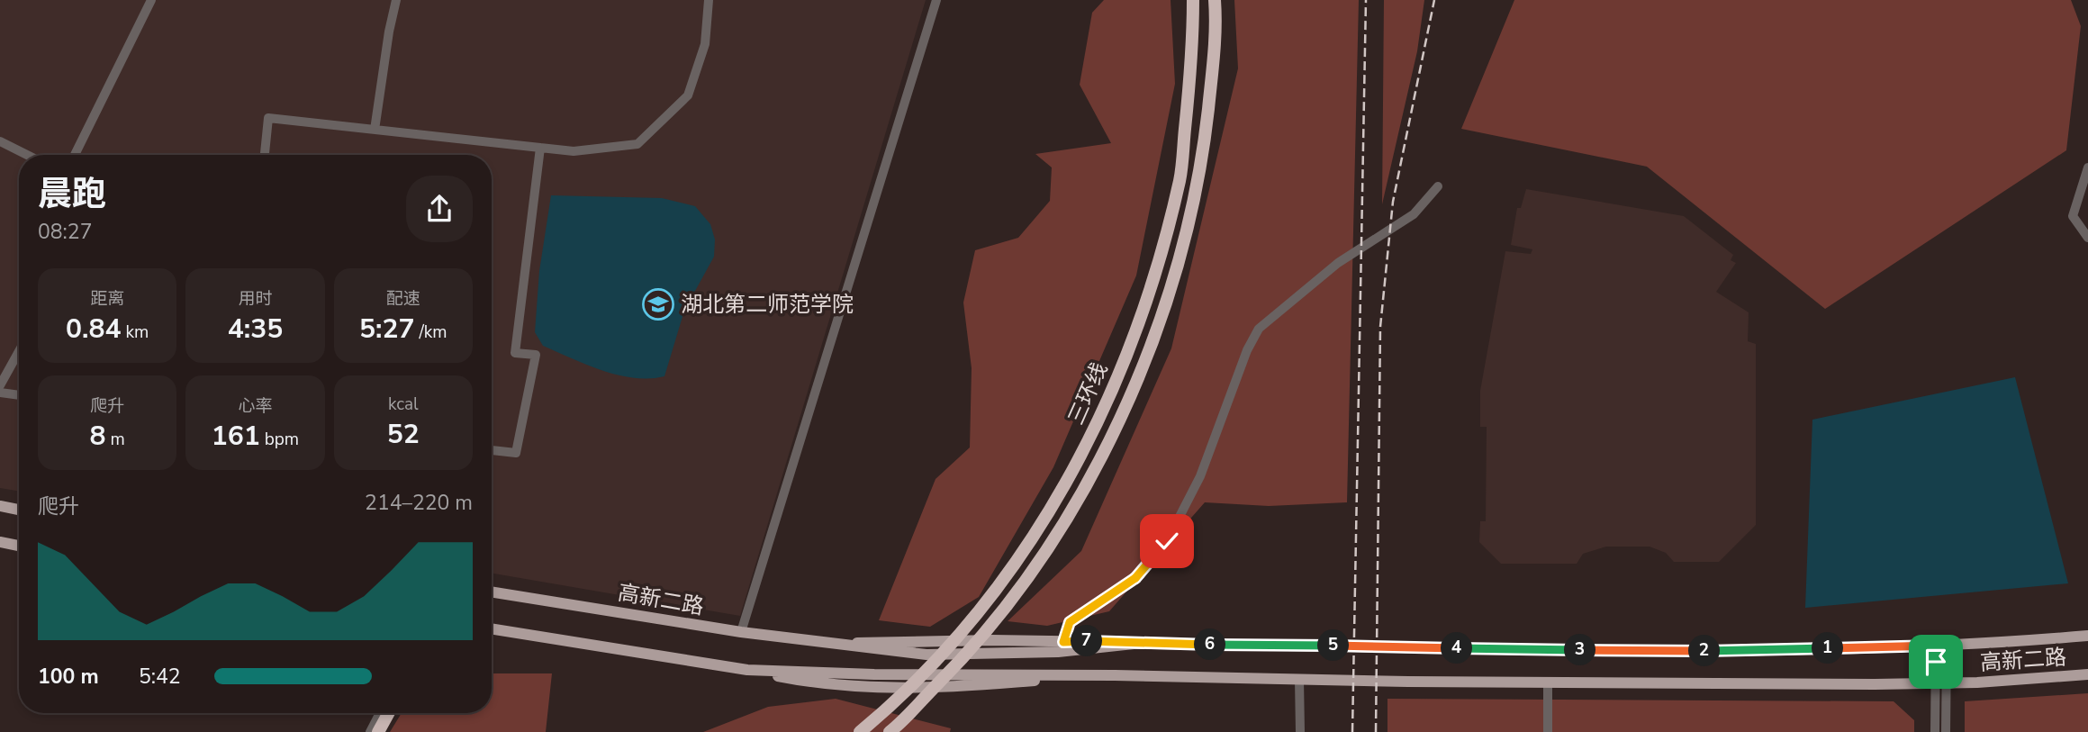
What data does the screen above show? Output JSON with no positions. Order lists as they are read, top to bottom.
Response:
{
  "streets": {
    "highway": ["三环线"],
    "main road": ["高新二路"]
  },
  "places": {
    "school or university": ["湖北第二师范学院"]
  },
  "page": {
    "heading": ["晨跑", "08:27"],
    "stats": [
      ["距离", "0.84 km"],
      ["用时", "4:35"],
      ["配速", "5:27 /km"],
      ["爬升", "8 m"],
      ["心率", "161 bpm"],
      ["kcal", "52"]
    ],
    "chart": ["爬升", "214–220 m"],
    "pins": [
      "7",
      "6",
      "5",
      "1",
      "4",
      "3",
      "2"
    ],
    "list": [
      {
        "name": "100 m",
        "note": "5:42"
      }
    ]
  }
}
